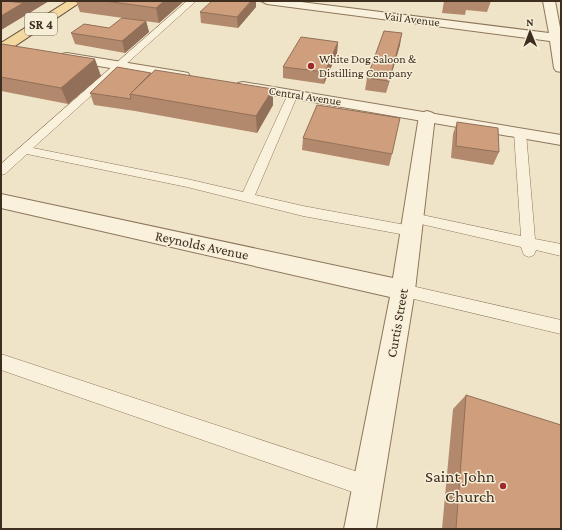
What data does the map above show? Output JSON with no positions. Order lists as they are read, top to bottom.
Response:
{
  "streets": {
    "main road": ["SR 4"],
    "street": [
      "Vail Avenue",
      "Central Avenue",
      "Reynolds Avenue",
      "Curtis Street"
    ]
  },
  "crossings": [
    ["Central Avenue", "Curtis Street"],
    ["Reynolds Avenue", "Curtis Street"]
  ],
  "places": ["White Dog Saloon & Distilling Company", "Saint John Church"],
  "north": "top"
}
